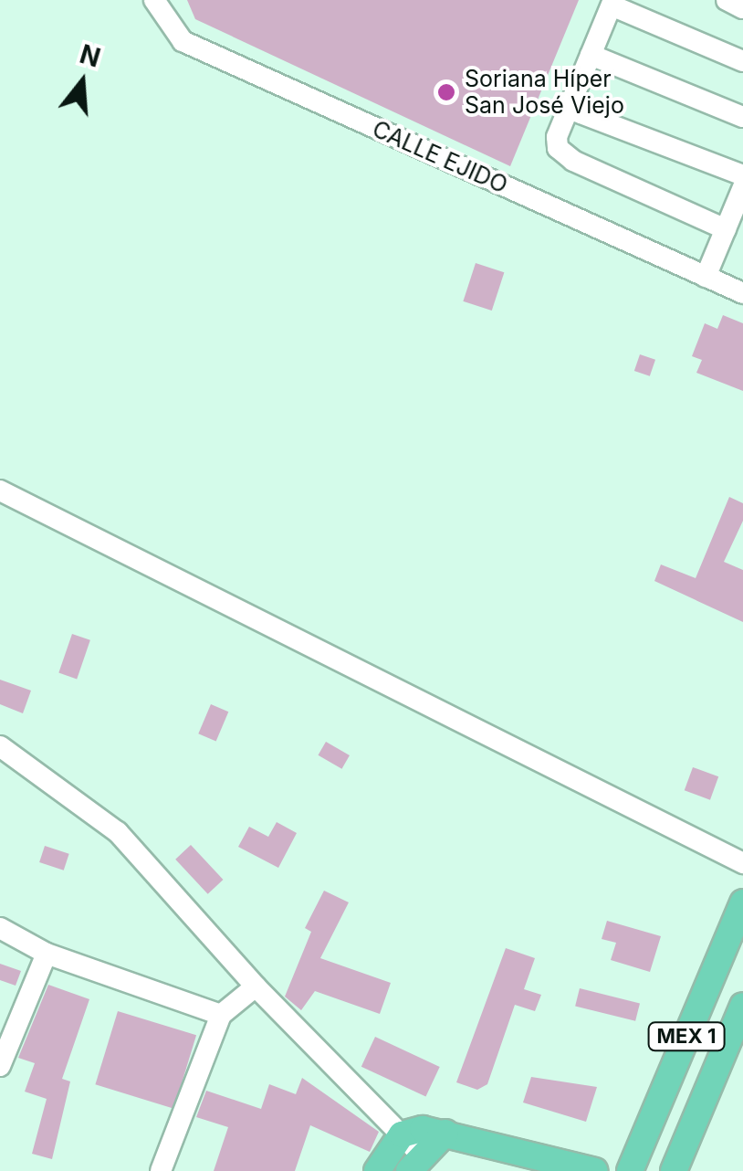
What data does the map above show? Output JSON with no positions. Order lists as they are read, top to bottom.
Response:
{
  "streets": {
    "main road": ["MEX 1"],
    "street": ["CALLE EJIDO"]
  },
  "places": ["Soriana Híper San José Viejo"],
  "north": "top"
}
